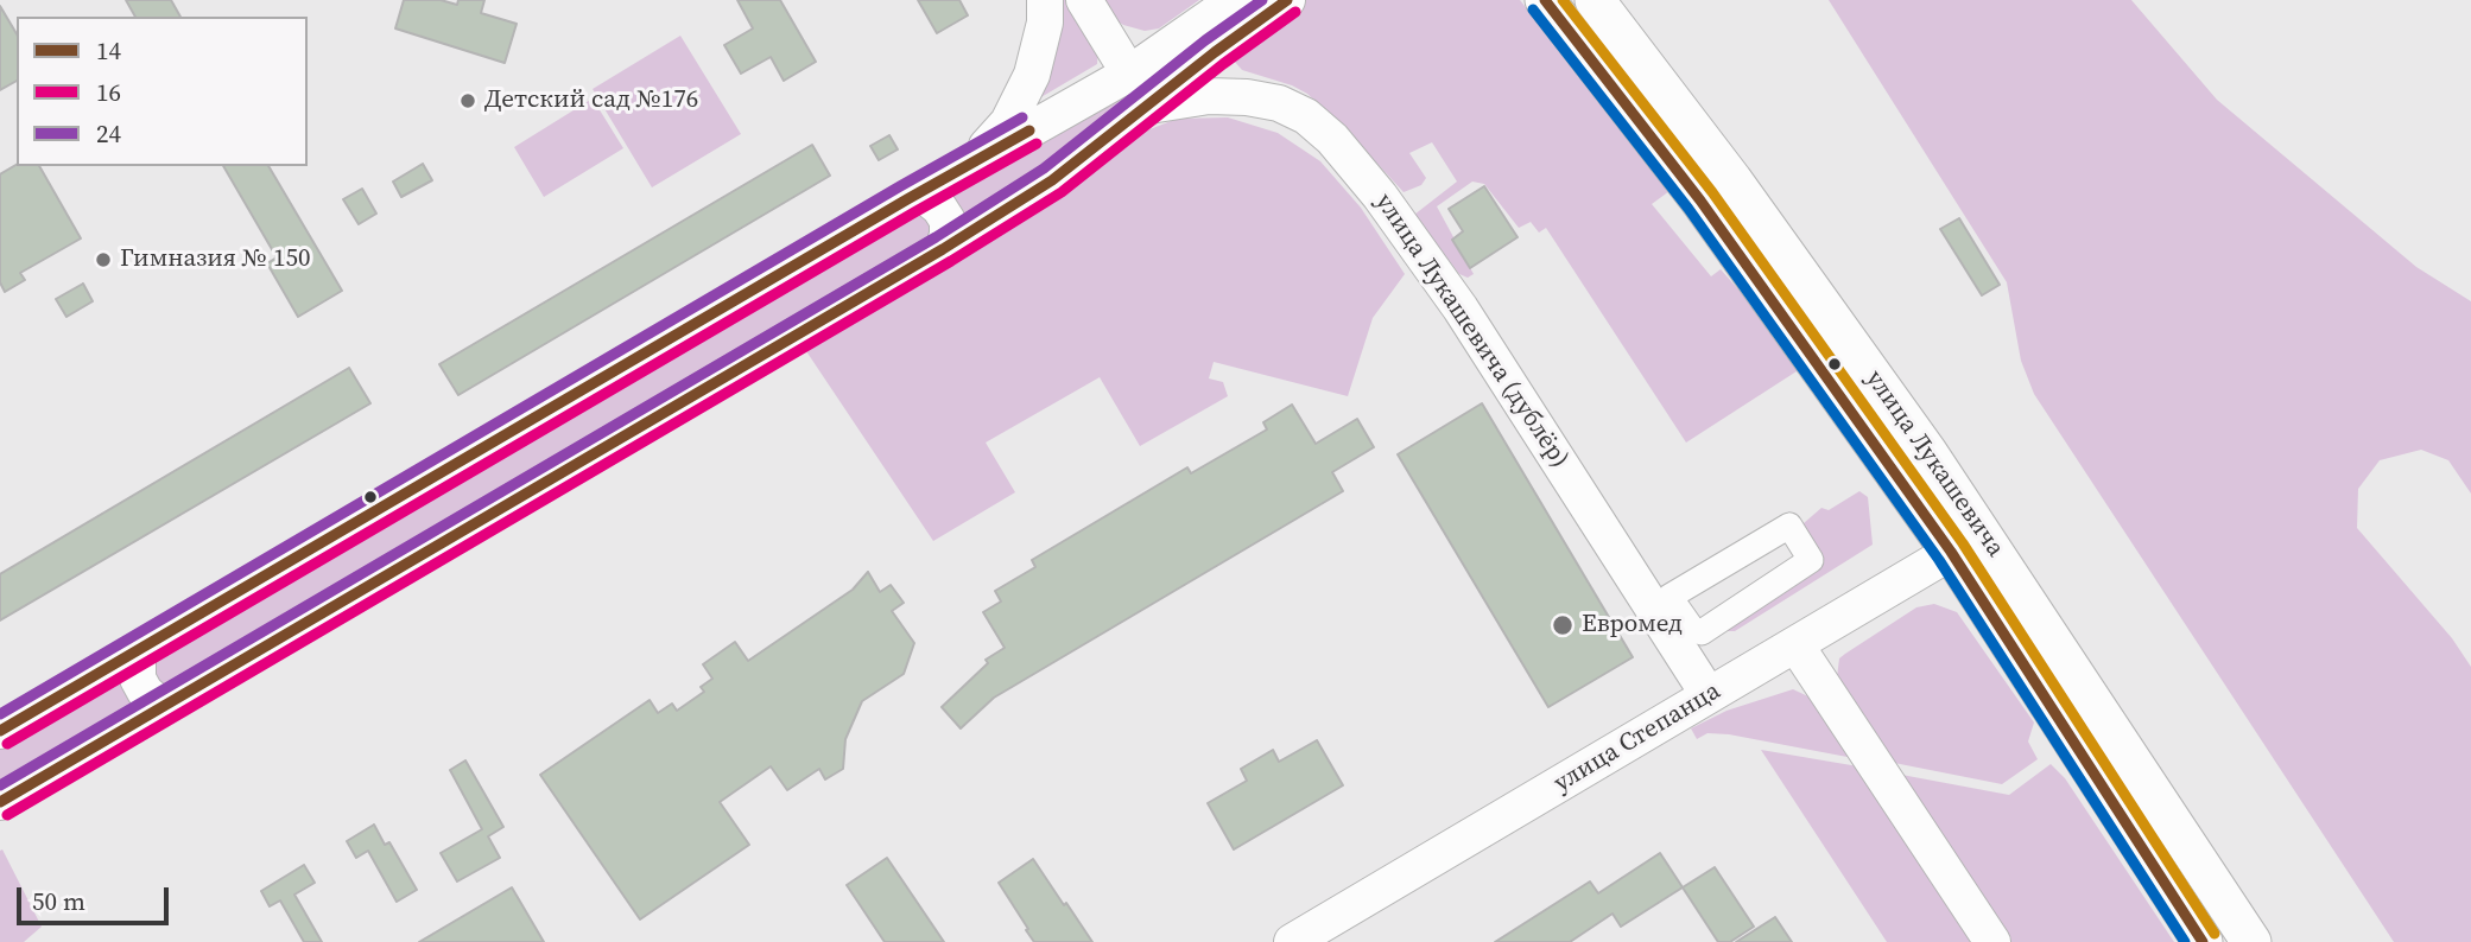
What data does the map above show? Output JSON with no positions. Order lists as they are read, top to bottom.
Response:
{
  "streets": {
    "main road": ["улица Лукашевича (дублёр)", "улица Лукашевича", "улица Степанца"]
  },
  "crossings": [
    ["улица Лукашевича (дублёр)", "улица Степанца"],
    ["улица Лукашевича", "улица Степанца"]
  ],
  "places": ["Детский сад №176", "Гимназия № 150", "Евромед"],
  "lines": ["transit line 14", "transit line 24", "transit line 16"],
  "legend": ["14", "16", "24"],
  "scale_bar": "50 m"
}
